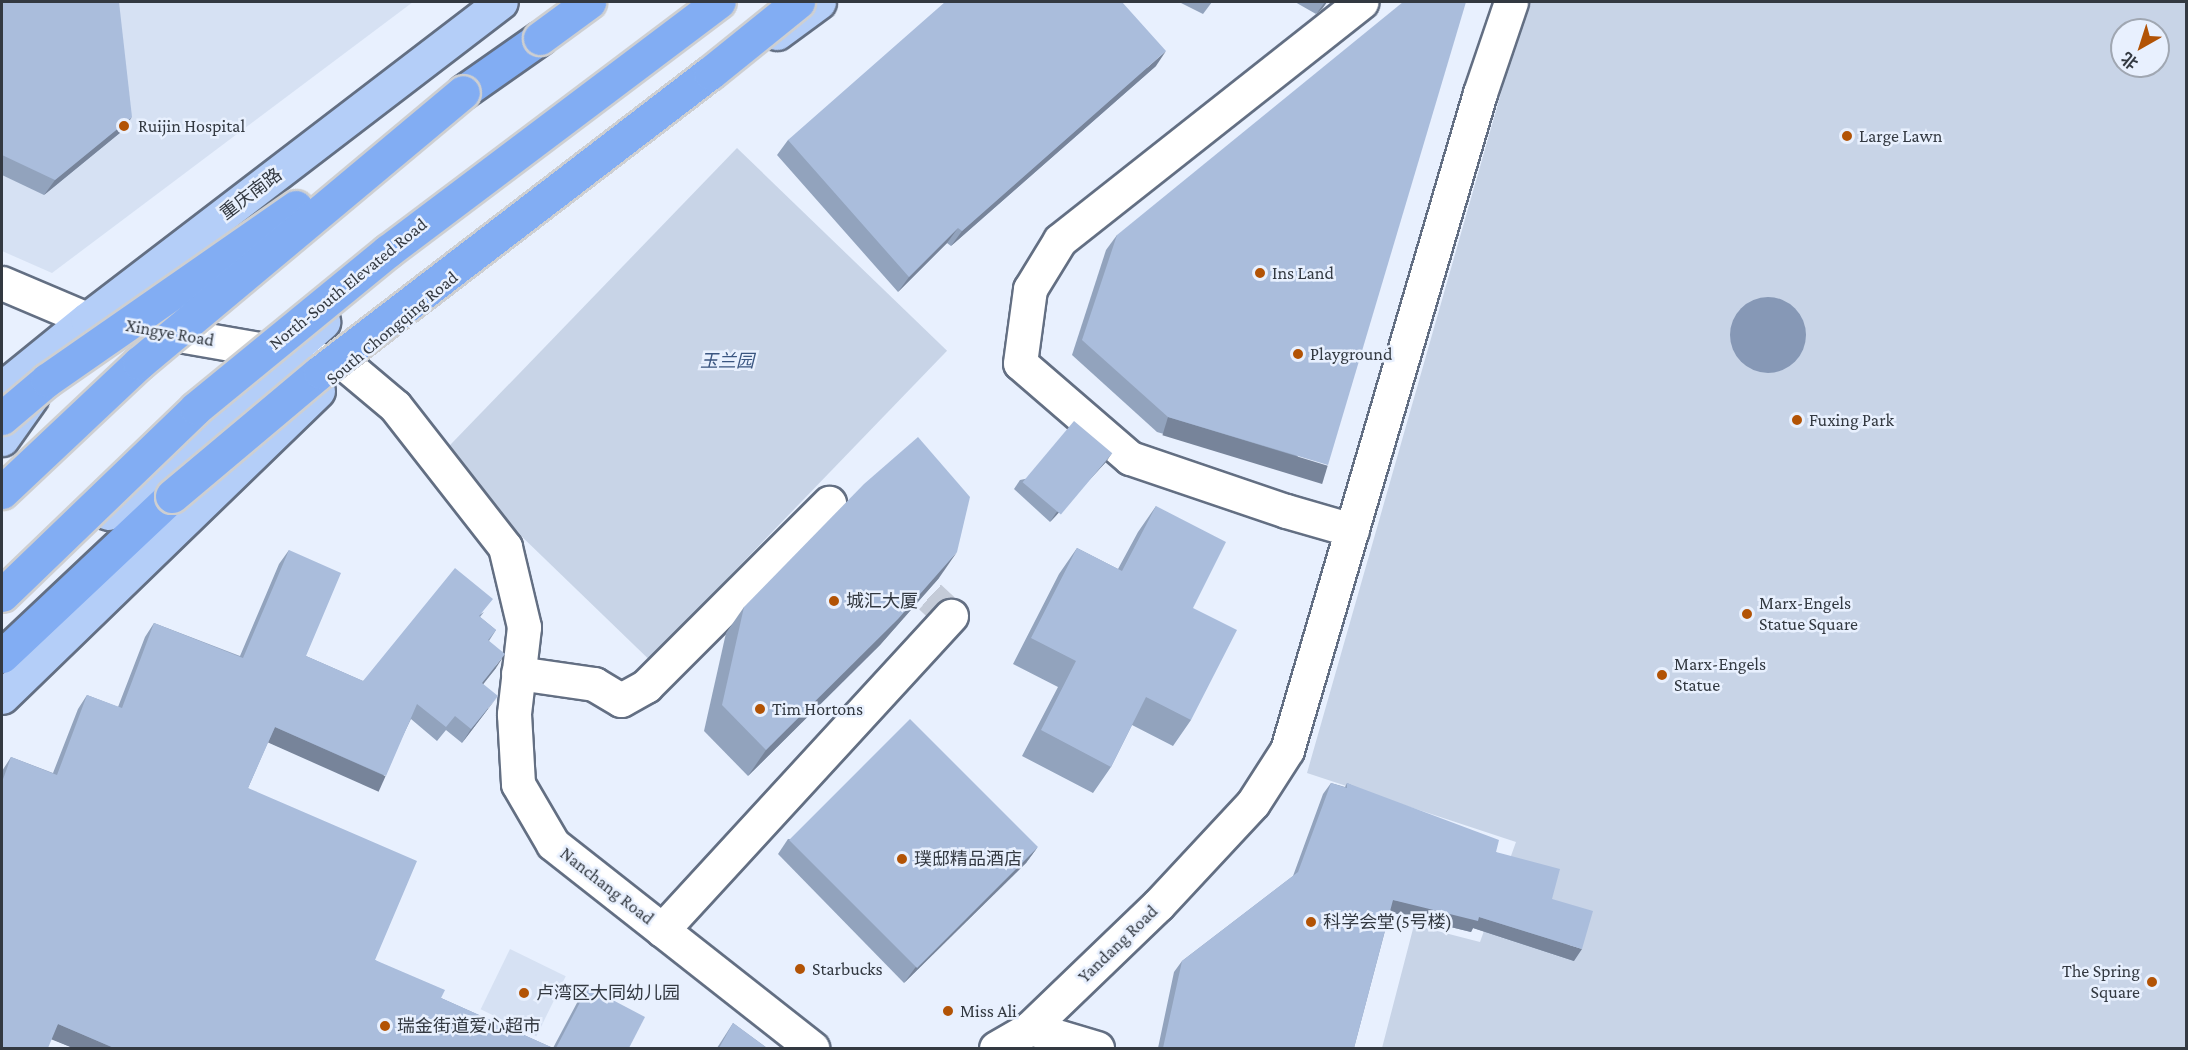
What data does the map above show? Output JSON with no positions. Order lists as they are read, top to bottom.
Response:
{
  "streets": {
    "highway": ["North-South Elevated Road"],
    "main road": ["重庆南路", "South Chongqing Road"],
    "street": ["Xingye Road", "Nanchang Road", "Yandang Road"]
  },
  "crossings": [
    ["重庆南路", "Xingye Road"],
    ["South Chongqing Road", "Xingye Road"],
    ["South Chongqing Road", "Nanchang Road"],
    ["Xingye Road", "Nanchang Road"]
  ],
  "parks": ["玉兰园"],
  "places": [
    "Ruijin Hospital",
    "Large Lawn",
    "Ins Land",
    "Playground",
    "Fuxing Park",
    "城汇大厦",
    "Marx-Engels Statue Square",
    "Marx-Engels Statue",
    "Tim Hortons",
    "璞邸精品酒店",
    "科学会堂(5号楼)",
    "Starbucks",
    "The Spring Square",
    "卢湾区大同幼儿园",
    "Miss Ali",
    "瑞金街道爱心超市"
  ],
  "north": "bottom left"
}
